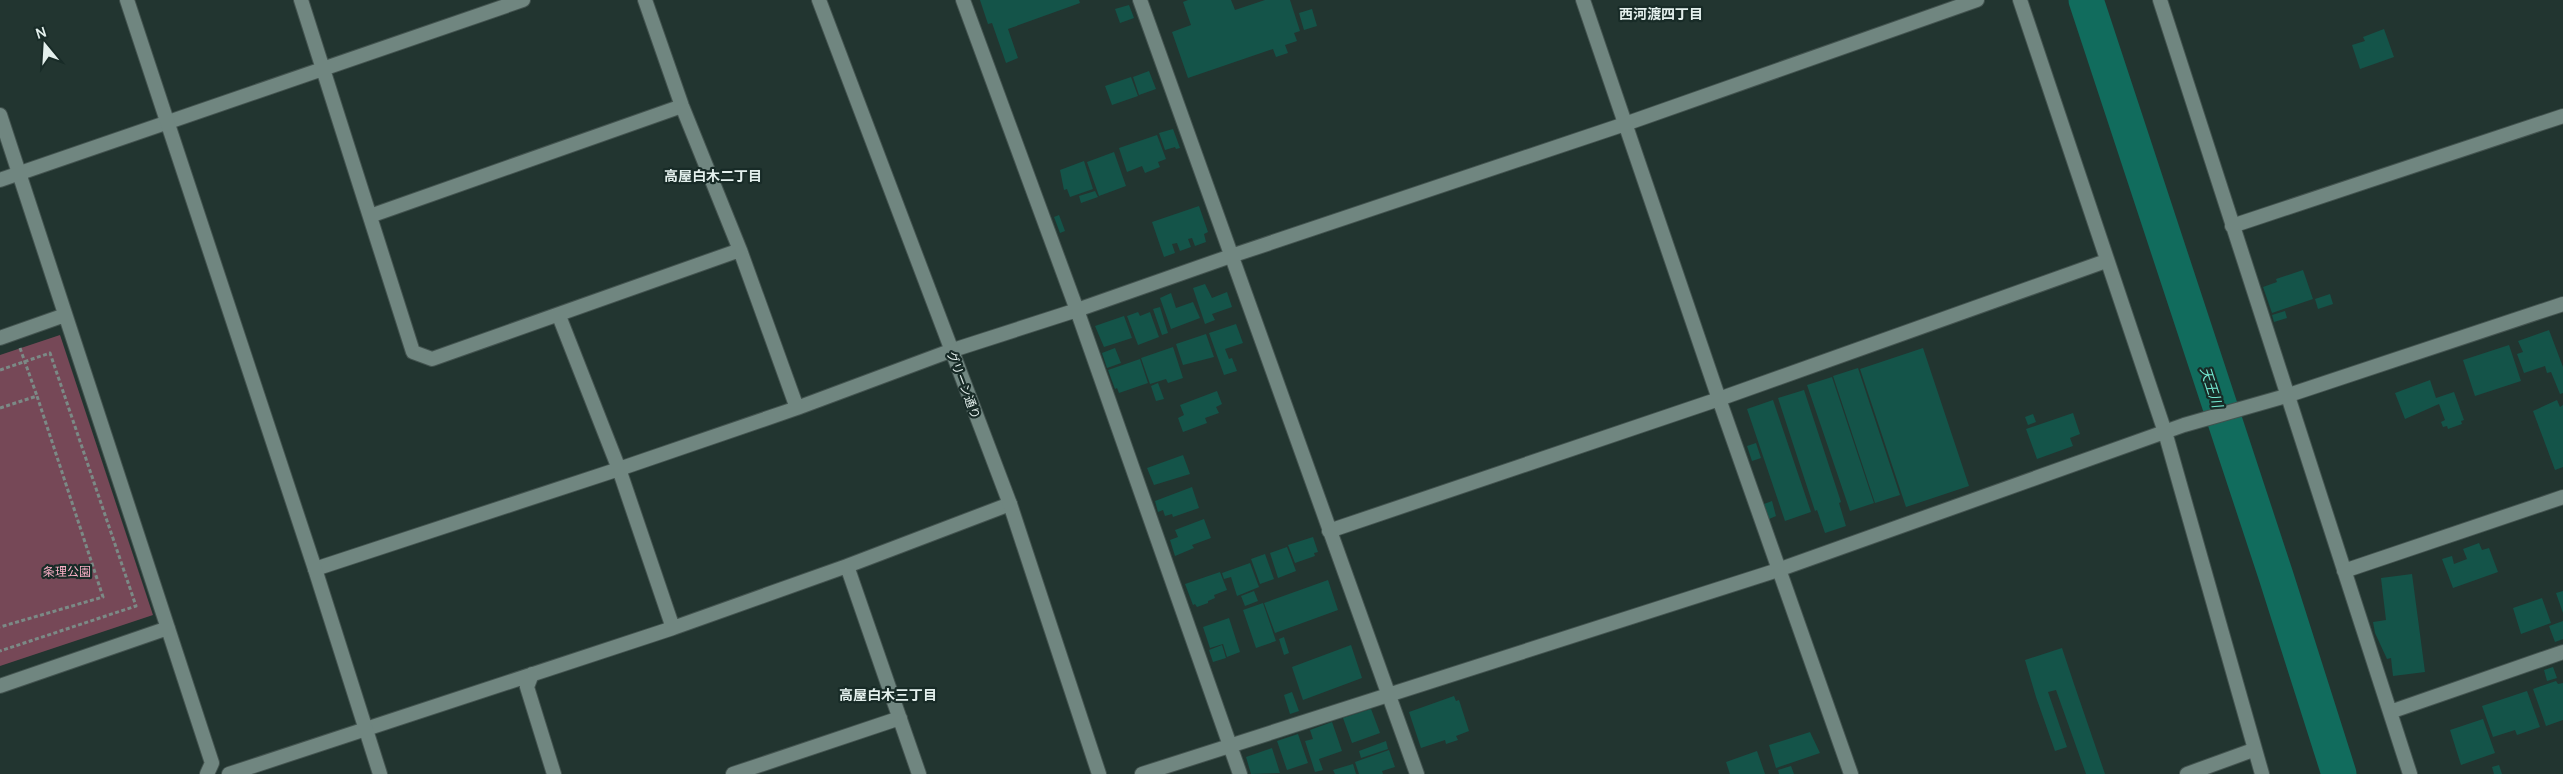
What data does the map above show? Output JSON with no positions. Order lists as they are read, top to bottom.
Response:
{
  "streets": {
    "street": ["グリーン通り"]
  },
  "districts": ["西河渡四丁目", "高屋白木二丁目", "高屋白木三丁目"],
  "water": ["天王川"],
  "parks": ["条理公園"],
  "north": "top"
}
